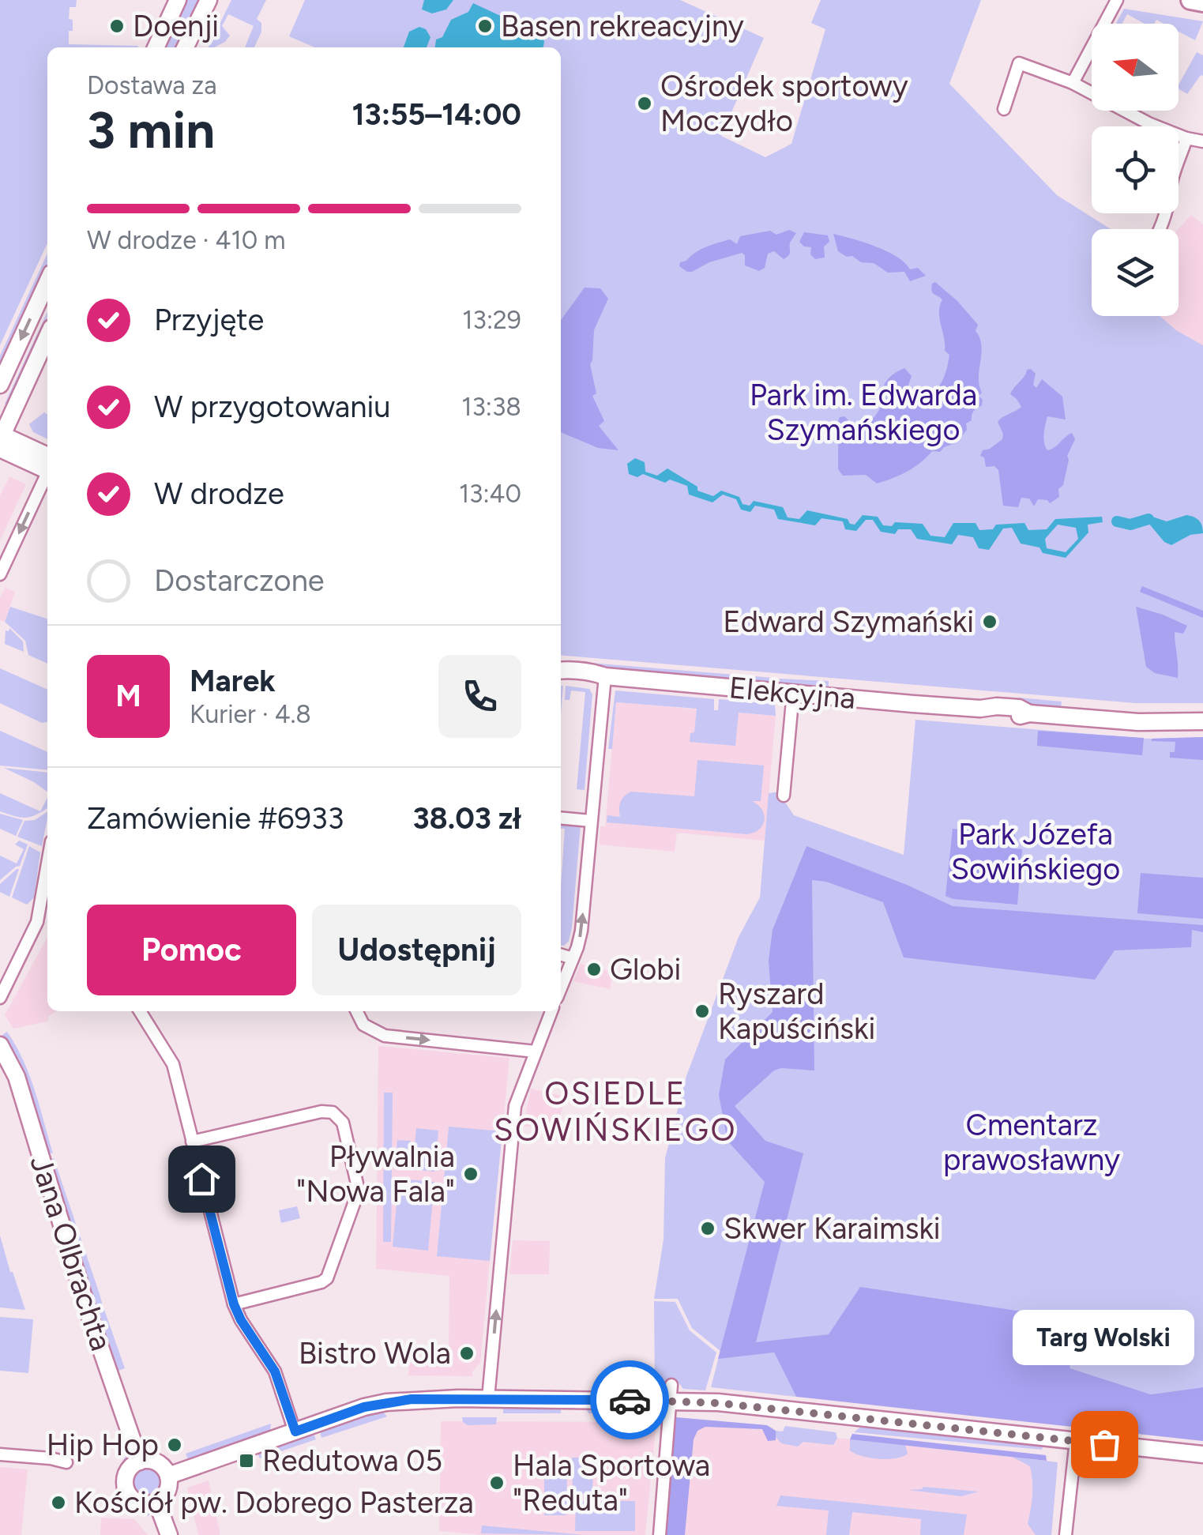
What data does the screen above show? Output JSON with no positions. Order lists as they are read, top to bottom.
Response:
{
  "streets": {
    "street": ["Elekcyjna", "Jana Olbrachta"]
  },
  "districts": ["OSIEDLE SOWIŃSKIEGO"],
  "parks": ["Park im. Edwarda Szymańskiego", "Park Józefa Sowińskiego", "Cmentarz prawosławny"],
  "places": {
    "other": [
      "Doenji",
      "Basen rekreacyjny",
      "Ośrodek sportowy Moczydło",
      "Edward Szymański",
      "Globi",
      "Ryszard Kapuściński",
      "Pływalnia \"Nowa Fala\"",
      "Skwer Karaimski",
      "Bistro Wola",
      "Targ Wolski",
      "Hip Hop",
      "Hala Sportowa \"Reduta\"",
      "Kościół pw. Dobrego Pasterza"
    ],
    "transit": ["Redutowa 05"]
  },
  "north": "left",
  "page": {
    "heading": ["3 min", "Dostawa za", "13:55–14:00"],
    "panel": [
      "Marek",
      "Kurier · 4.8",
      "Zamówienie #6933",
      "38.03 zł"
    ],
    "bar": "W drodze · 410 m",
    "list": [
      ["Przyjęte", "13:29"],
      ["W przygotowaniu", "13:38"],
      ["W drodze", "13:40"],
      "Dostarczone"
    ],
    "round": "M",
    "buttons": ["Pomoc", "Udostępnij"],
    "bubble": "Targ Wolski"
  }
}
